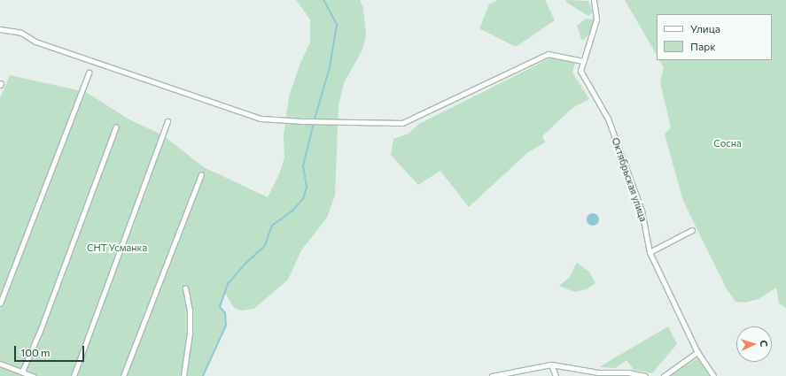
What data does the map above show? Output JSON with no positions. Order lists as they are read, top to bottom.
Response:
{
  "streets": {
    "street": ["Октябрьская улица"]
  },
  "parks": ["Сосна", "СНТ Усманка"],
  "legend": ["Улица", "Парк"],
  "scale_bar": "100 m",
  "north": "right"
}
